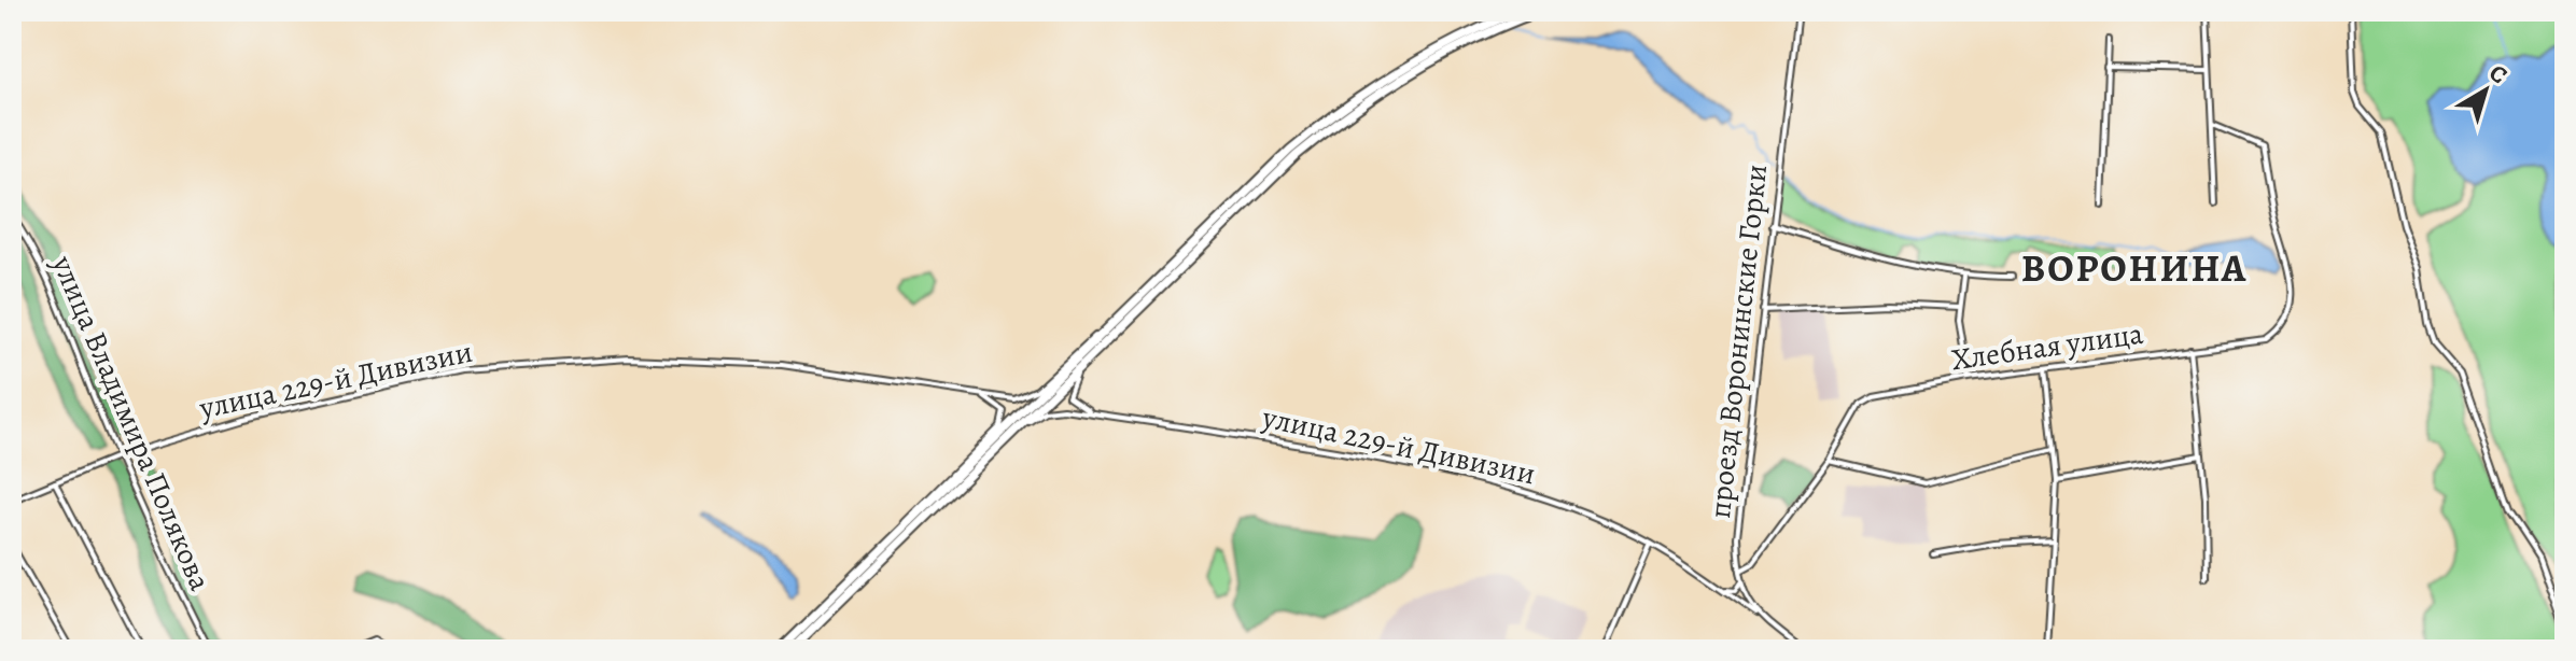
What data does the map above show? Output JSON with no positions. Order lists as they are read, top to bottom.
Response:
{
  "streets": {
    "street": [
      "проезд Воронинские Горки",
      "Хлебная улица",
      "улица 229-й Дивизии",
      "улица Владимира Полякова"
    ]
  },
  "crossings": [
    ["проезд Воронинские Горки", "Хлебная улица"],
    ["проезд Воронинские Горки", "улица 229-й Дивизии"],
    ["улица 229-й Дивизии", "улица Владимира Полякова"]
  ],
  "districts": ["ВОРОНИНА"],
  "north": "top right"
}
